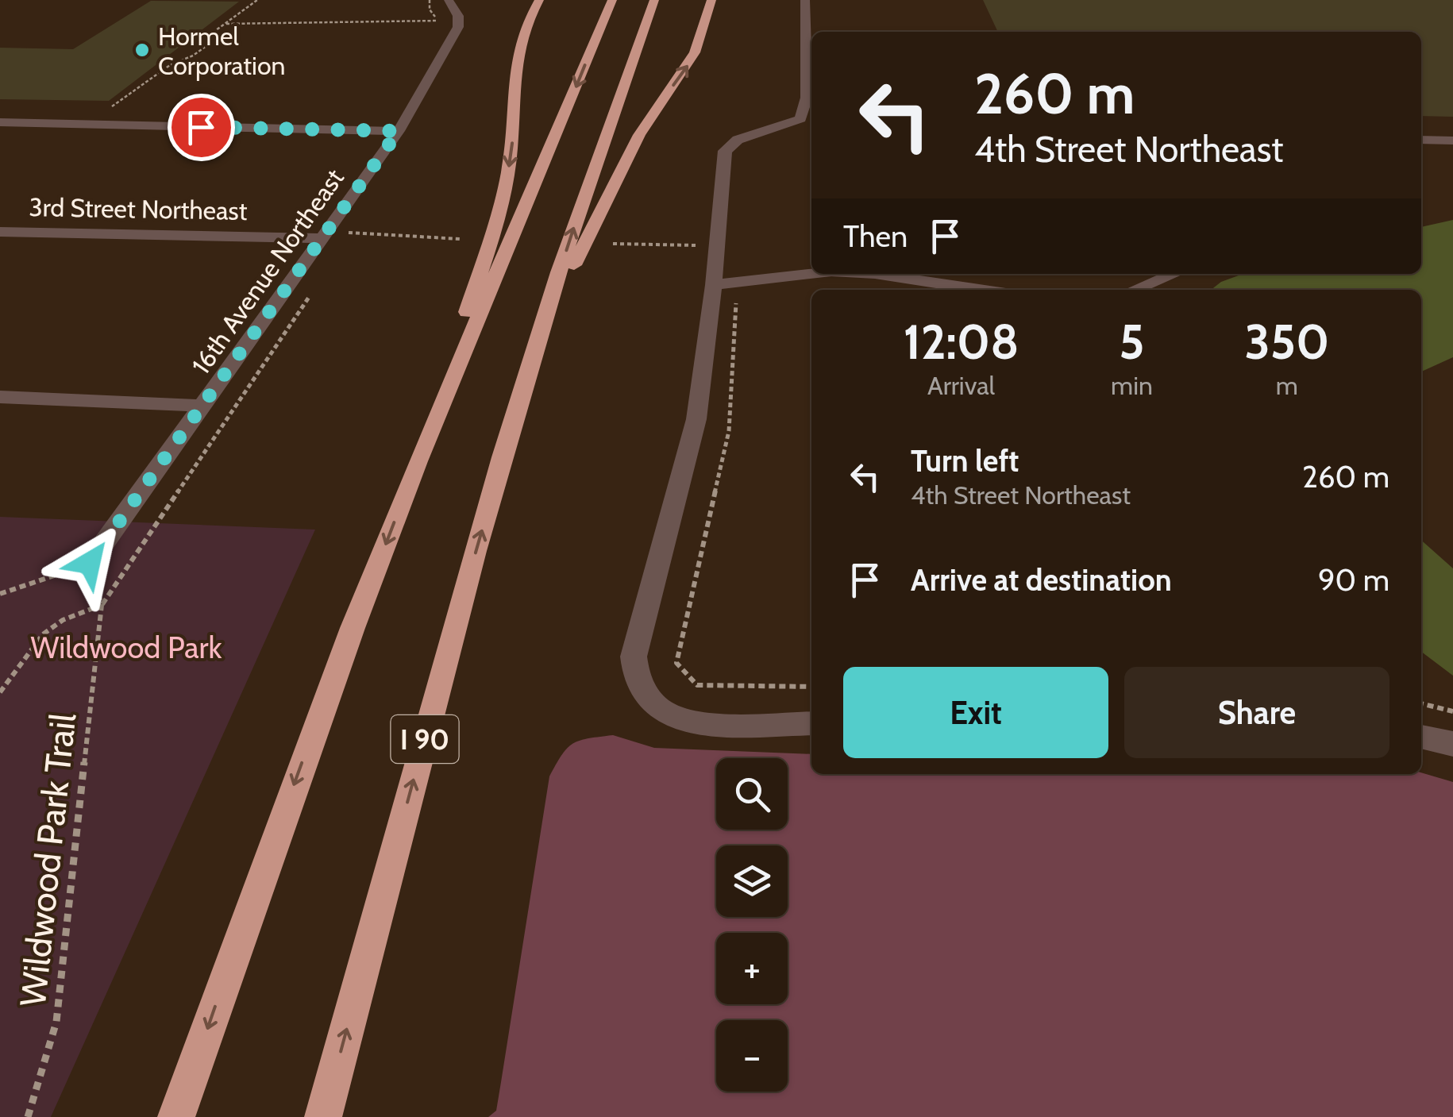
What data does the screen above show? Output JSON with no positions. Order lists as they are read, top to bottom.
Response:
{
  "streets": {
    "highway": ["I 90"],
    "street": ["3rd Street Northeast", "16th Avenue Northeast"],
    "path": ["Wildwood Park Trail"]
  },
  "crossings": [
    ["3rd Street Northeast", "16th Avenue Northeast"]
  ],
  "parks": ["Wildwood Park"],
  "places": ["Hormel Corporation"],
  "page": {
    "turn": ["260 m", "4th Street Northeast"],
    "then": "Then",
    "eta": [
      "12:08",
      "Arrival",
      "5",
      "min",
      "350",
      "m"
    ],
    "list": [
      {
        "name": "Turn left",
        "note": "4th Street Northeast",
        "value": "260 m"
      },
      {
        "name": "Arrive at destination",
        "value": "90 m"
      }
    ],
    "buttons": ["Exit", "Share"],
    "map_buttons": ["+", "−"]
  }
}
